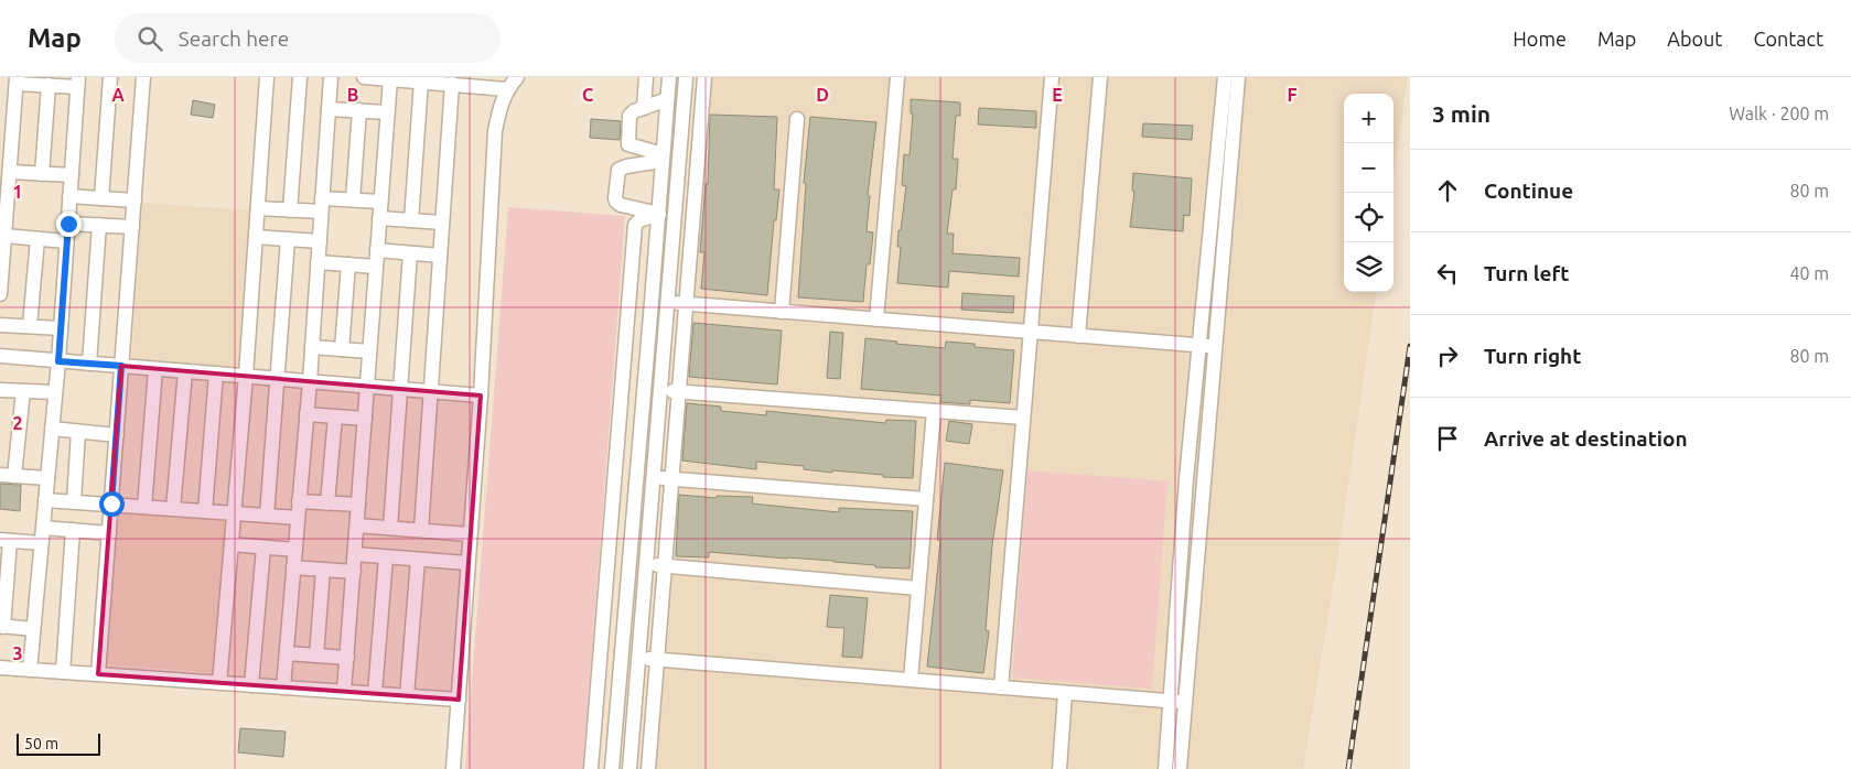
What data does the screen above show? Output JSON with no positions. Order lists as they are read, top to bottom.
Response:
{
  "scale_bar": "50 m",
  "page": {
    "header": "Map",
    "search": "Search here",
    "nav": [
      "Home",
      "Map",
      "About",
      "Contact"
    ],
    "heading": ["3 min", "Walk · 200 m"],
    "map_buttons": ["+", "−"],
    "list": [
      ["Continue", "80 m"],
      ["Turn left", "40 m"],
      ["Turn right", "80 m"],
      "Arrive at destination"
    ],
    "scale": "50 m"
  },
  "grid": {
    "columns": [
      "A",
      "B",
      "C",
      "D",
      "E",
      "F"
    ],
    "rows": ["1", "2", "3"]
  }
}
